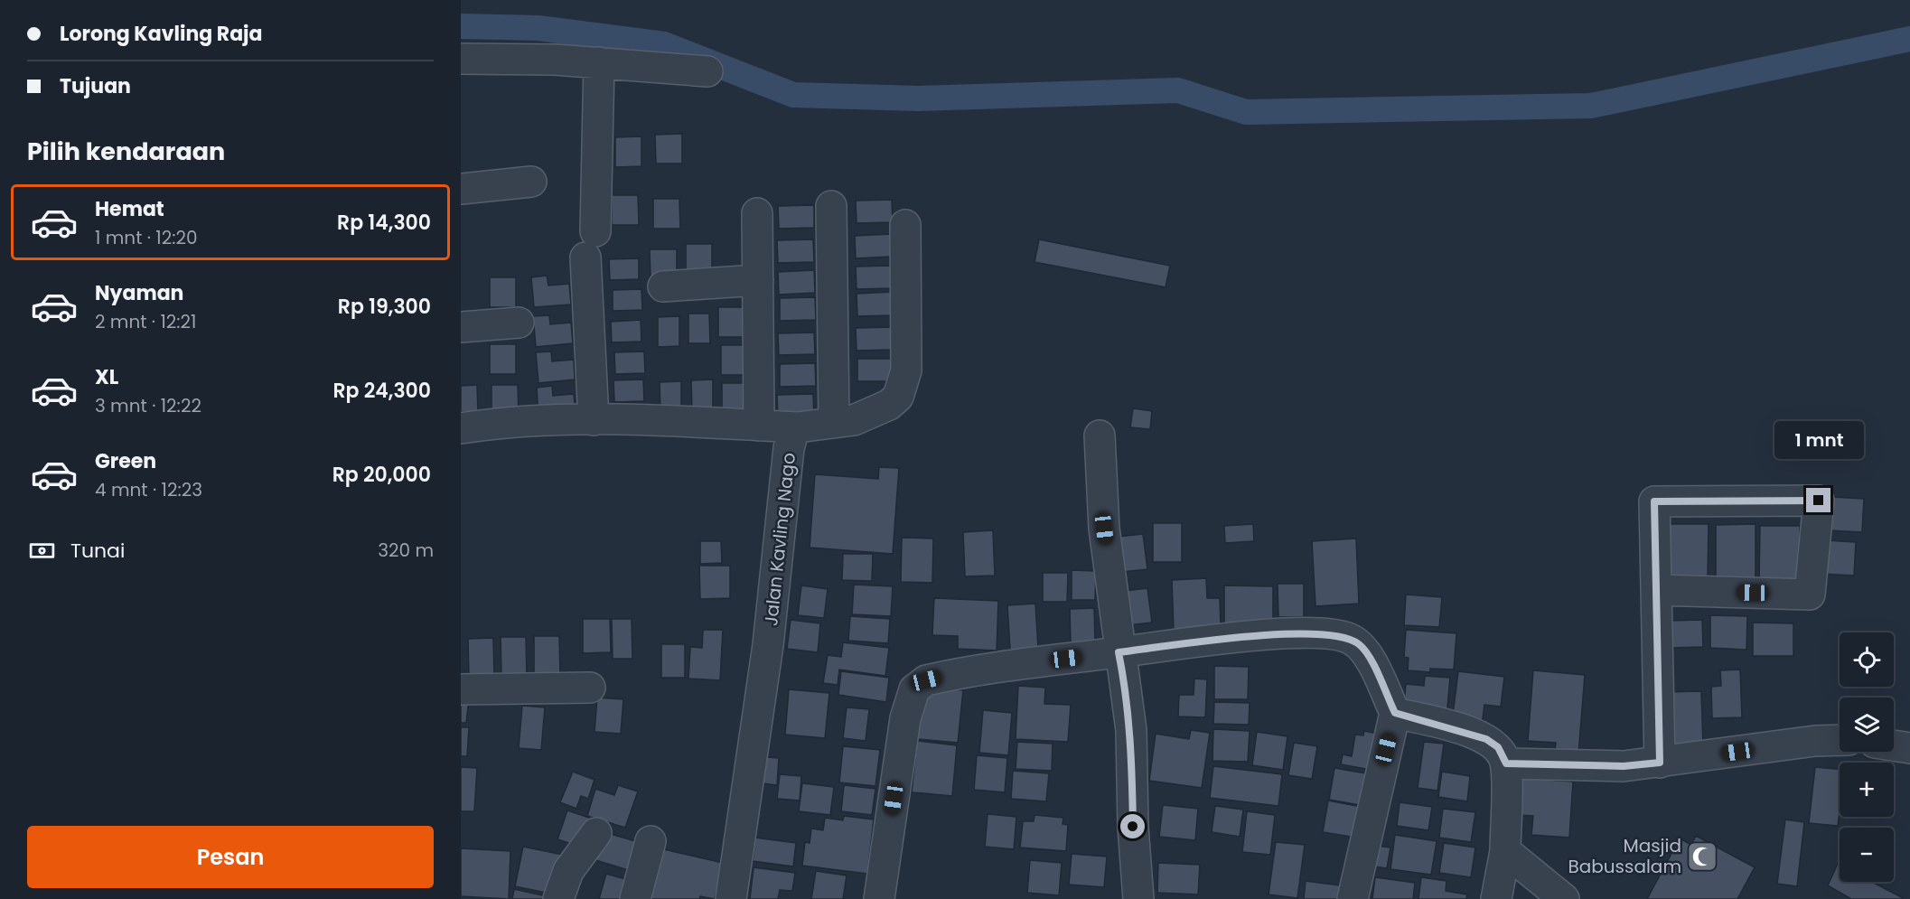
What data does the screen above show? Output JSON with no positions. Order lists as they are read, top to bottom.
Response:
{
  "streets": {
    "street": ["Jalan Kavling Nago"]
  },
  "places": {
    "mosque": ["Masjid Babussalam"]
  },
  "page": {
    "banner": ["Lorong Kavling Raja", "Tujuan"],
    "heading": "Pilih kendaraan",
    "list": [
      {
        "name": "Hemat",
        "note": "1 mnt · 12:20",
        "value": "Rp 14,300"
      },
      {
        "name": "Nyaman",
        "note": "2 mnt · 12:21",
        "value": "Rp 19,300"
      },
      {
        "name": "XL",
        "note": "3 mnt · 12:22",
        "value": "Rp 24,300"
      },
      {
        "name": "Green",
        "note": "4 mnt · 12:23",
        "value": "Rp 20,000"
      }
    ],
    "bubble": "1 mnt",
    "pay": ["Tunai", "320 m"],
    "map_buttons": ["+", "−"],
    "buttons": "Pesan"
  }
}
